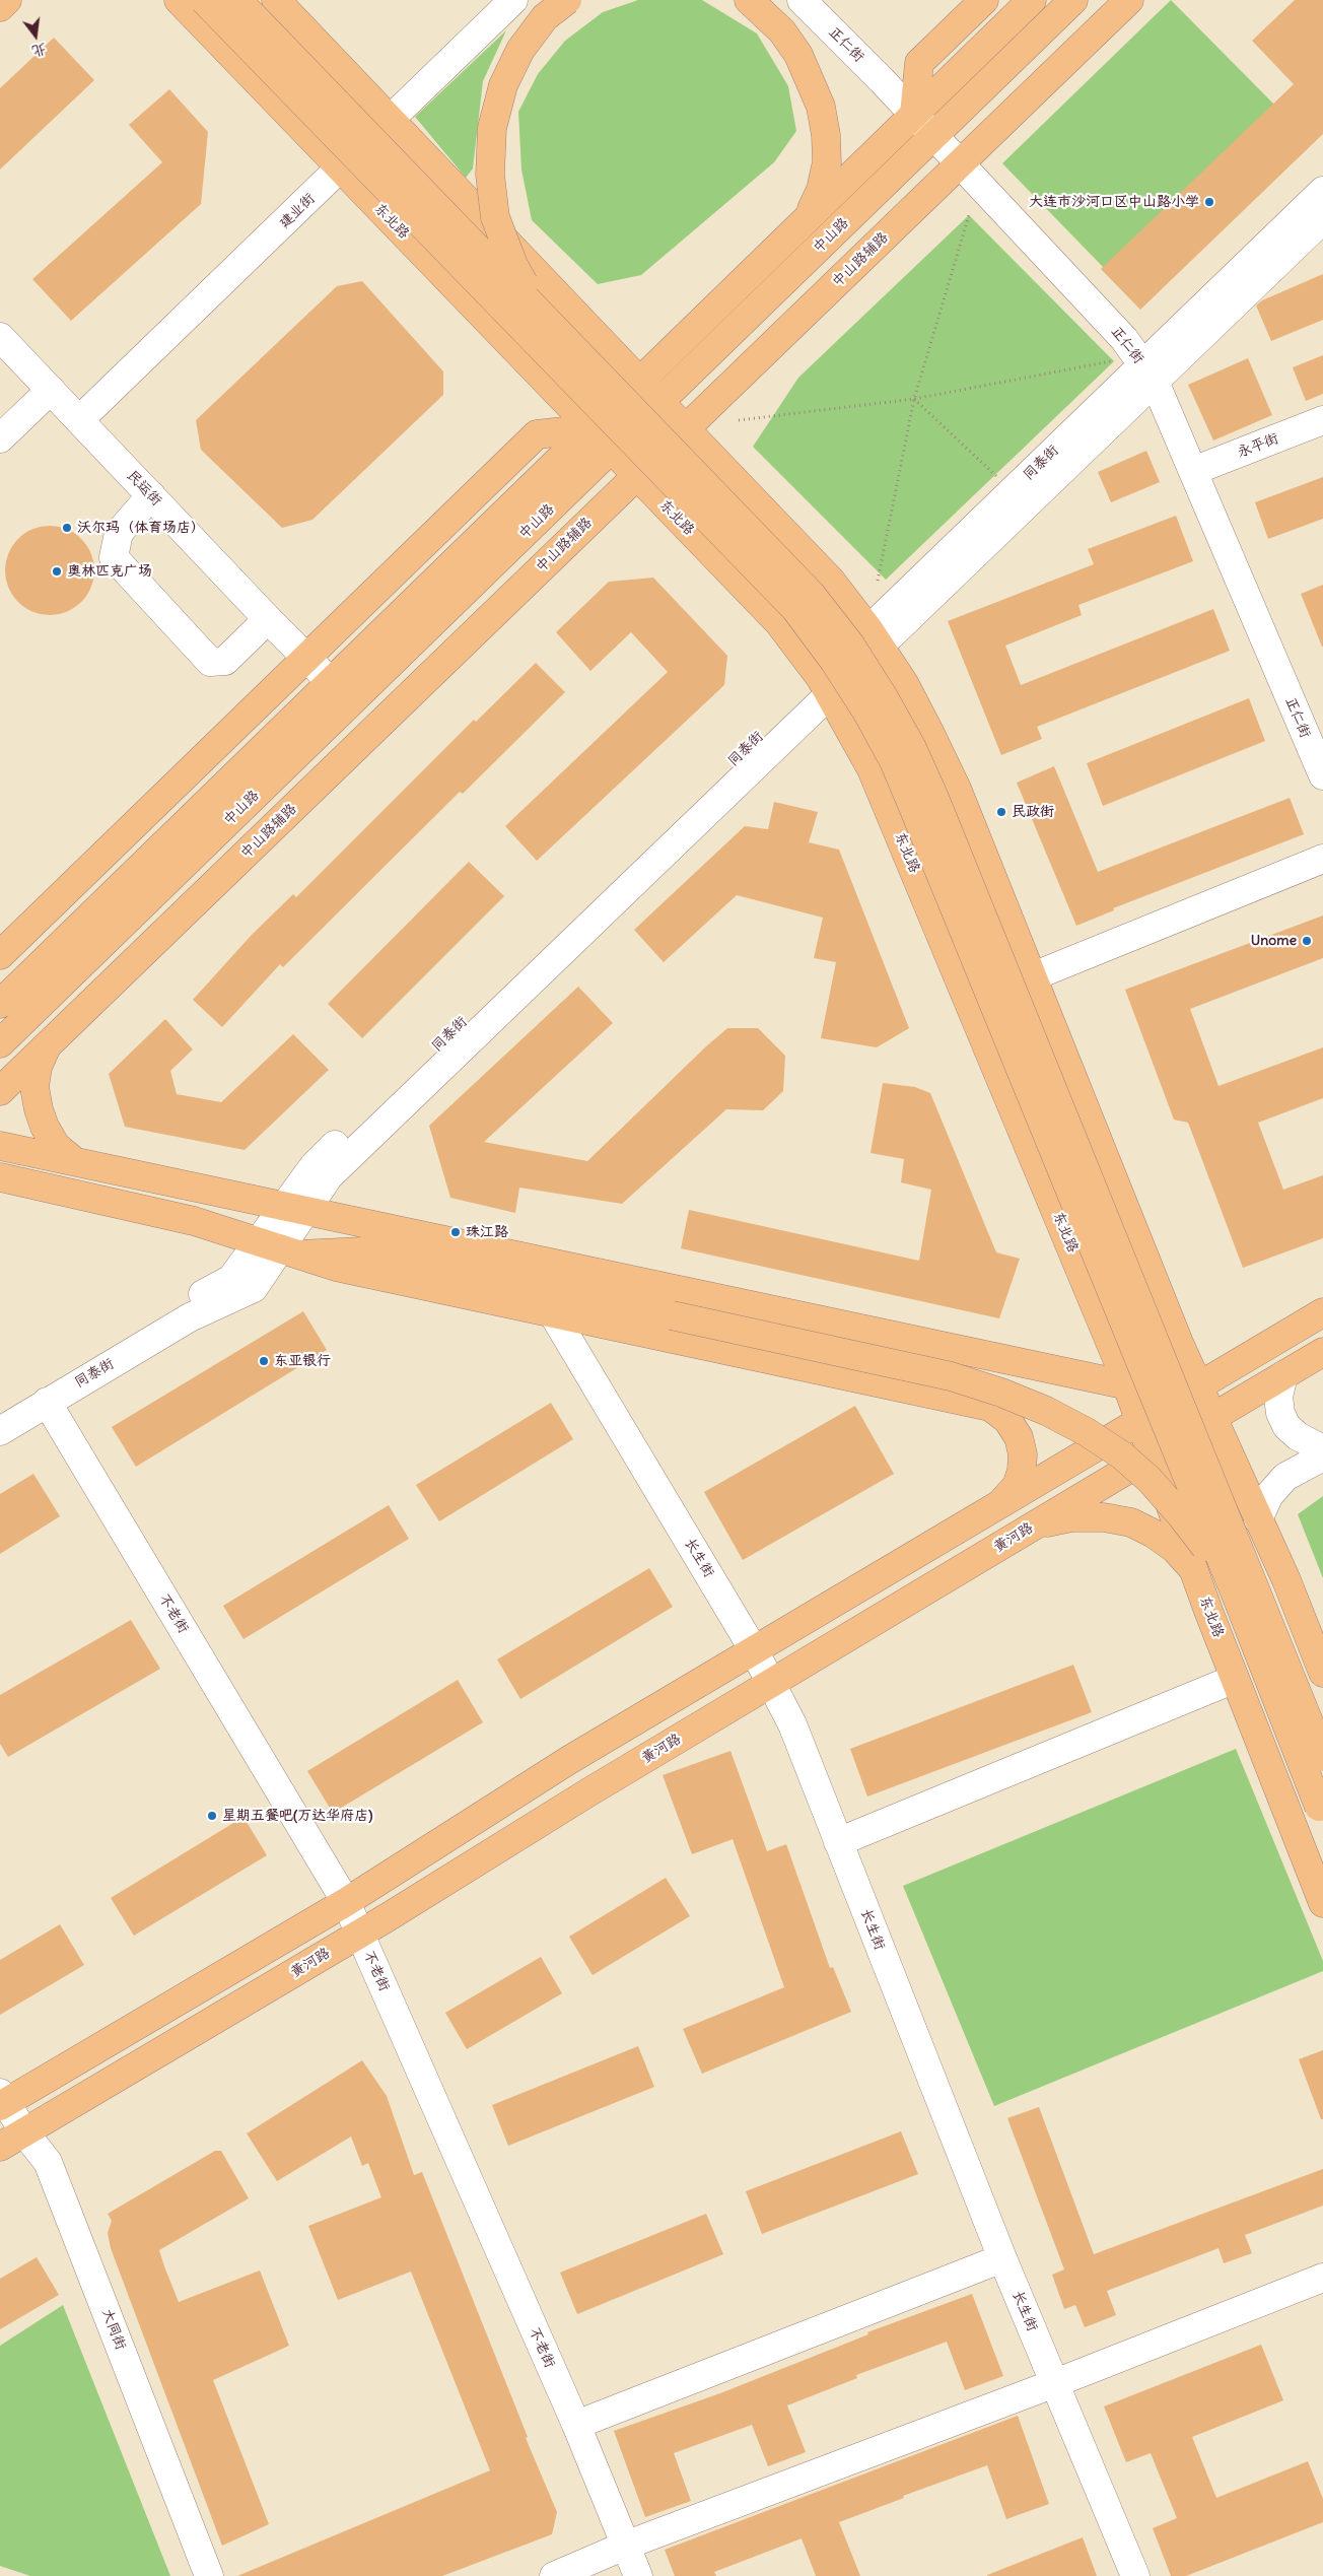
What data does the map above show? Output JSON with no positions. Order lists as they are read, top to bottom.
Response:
{
  "streets": {
    "main road": [
      "东北路",
      "中山路",
      "中山路辅路",
      "黄河路"
    ],
    "street": [
      "正仁街",
      "建业街",
      "永平街",
      "同泰街",
      "民运街",
      "长生街",
      "不老街",
      "大同街"
    ]
  },
  "crossings": [
    ["正仁街", "中山路"],
    ["正仁街", "中山路辅路"],
    ["正仁街", "永平街"],
    ["正仁街", "同泰街"],
    ["建业街", "东北路"],
    ["建业街", "民运街"],
    ["东北路", "中山路"],
    ["东北路", "中山路辅路"],
    ["东北路", "同泰街"],
    ["东北路", "黄河路"],
    ["中山路", "民运街"],
    ["同泰街", "不老街"],
    ["黄河路", "长生街"],
    ["黄河路", "不老街"],
    ["黄河路", "大同街"]
  ],
  "places": [
    "大连市沙河口区中山路小学",
    "沃尔玛（体育场店）",
    "奥林匹克广场",
    "民政街",
    "Unome",
    "珠江路",
    "东亚银行",
    "星期五餐吧(万达华府店)"
  ],
  "north": "bottom"
}
